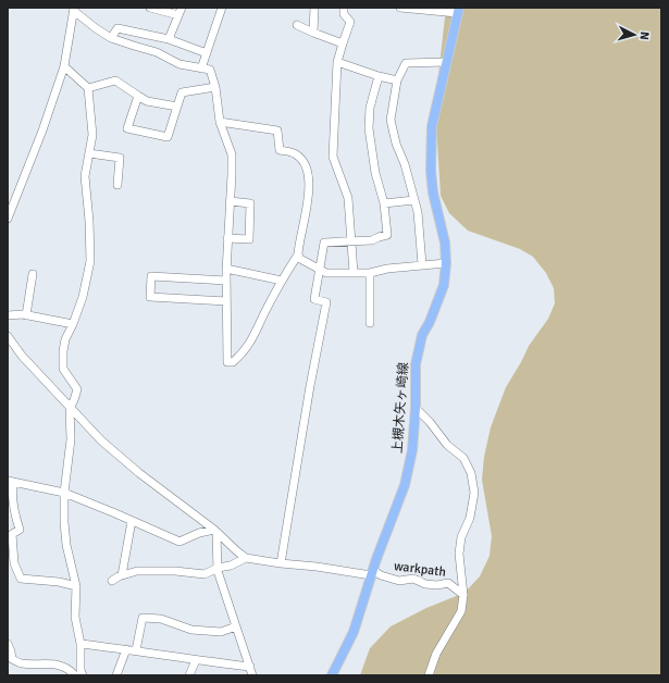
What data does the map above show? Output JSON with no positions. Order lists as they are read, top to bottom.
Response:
{
  "streets": {
    "main road": ["上槻木矢ヶ崎線"],
    "street": ["warkpath"]
  },
  "crossings": [
    ["上槻木矢ヶ崎線", "warkpath"]
  ],
  "north": "right"
}
